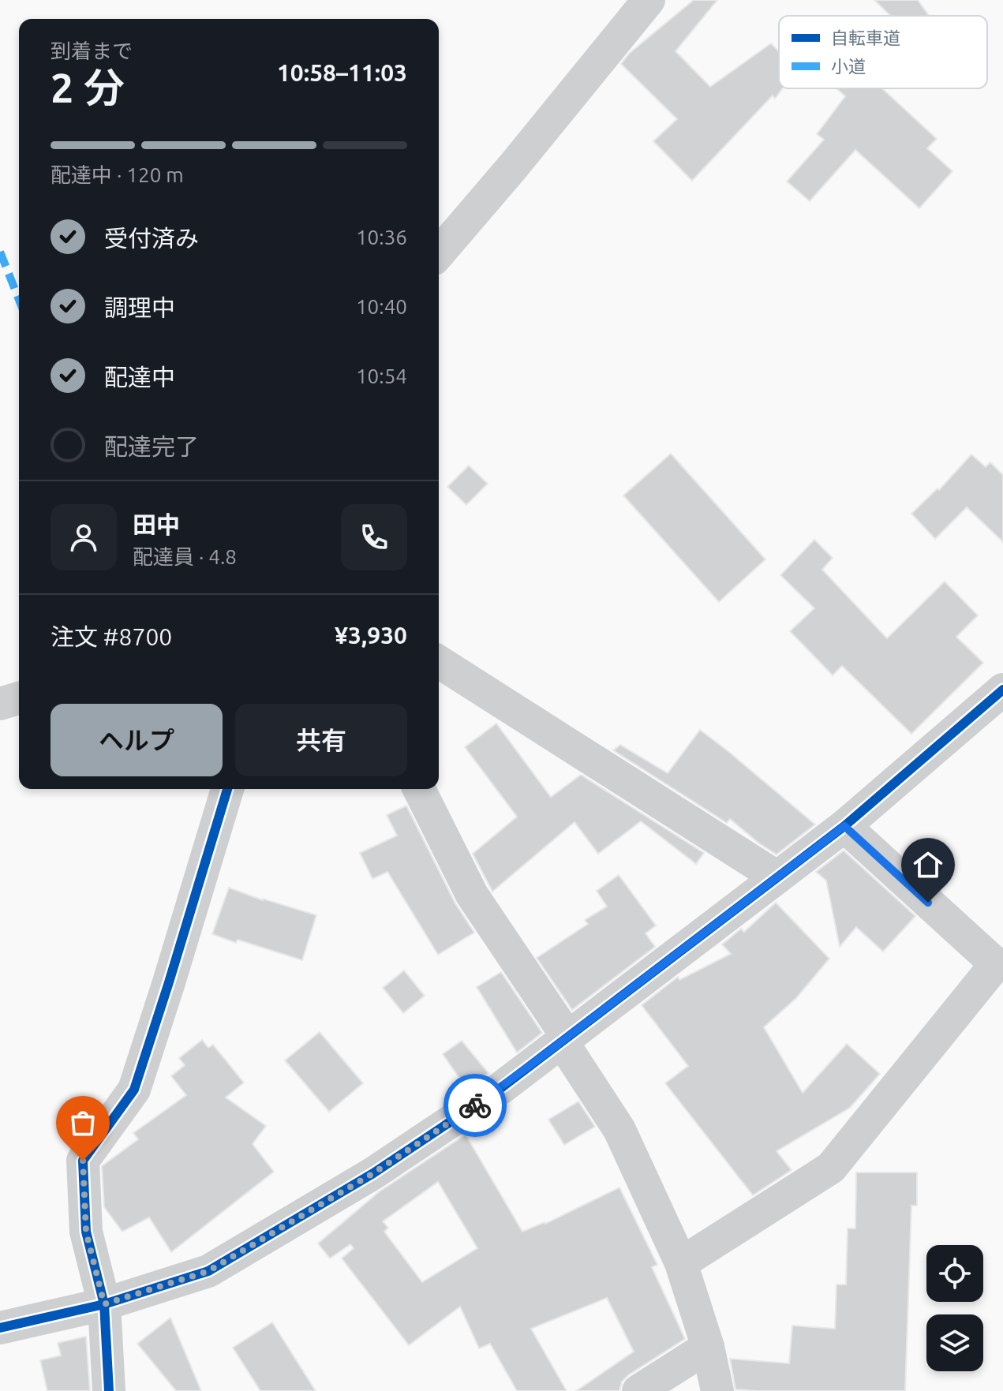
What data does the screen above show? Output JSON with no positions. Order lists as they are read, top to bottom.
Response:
{
  "legend": ["自転車道", "小道"],
  "page": {
    "heading": ["2 分", "到着まで", "10:58–11:03"],
    "panel": [
      "田中",
      "配達員 · 4.8",
      "注文 #8700",
      "¥3,930"
    ],
    "bar": "配達中 · 120 m",
    "list": [
      ["受付済み", "10:36"],
      ["調理中", "10:40"],
      ["配達中", "10:54"],
      "配達完了"
    ],
    "buttons": ["ヘルプ", "共有"]
  }
}
